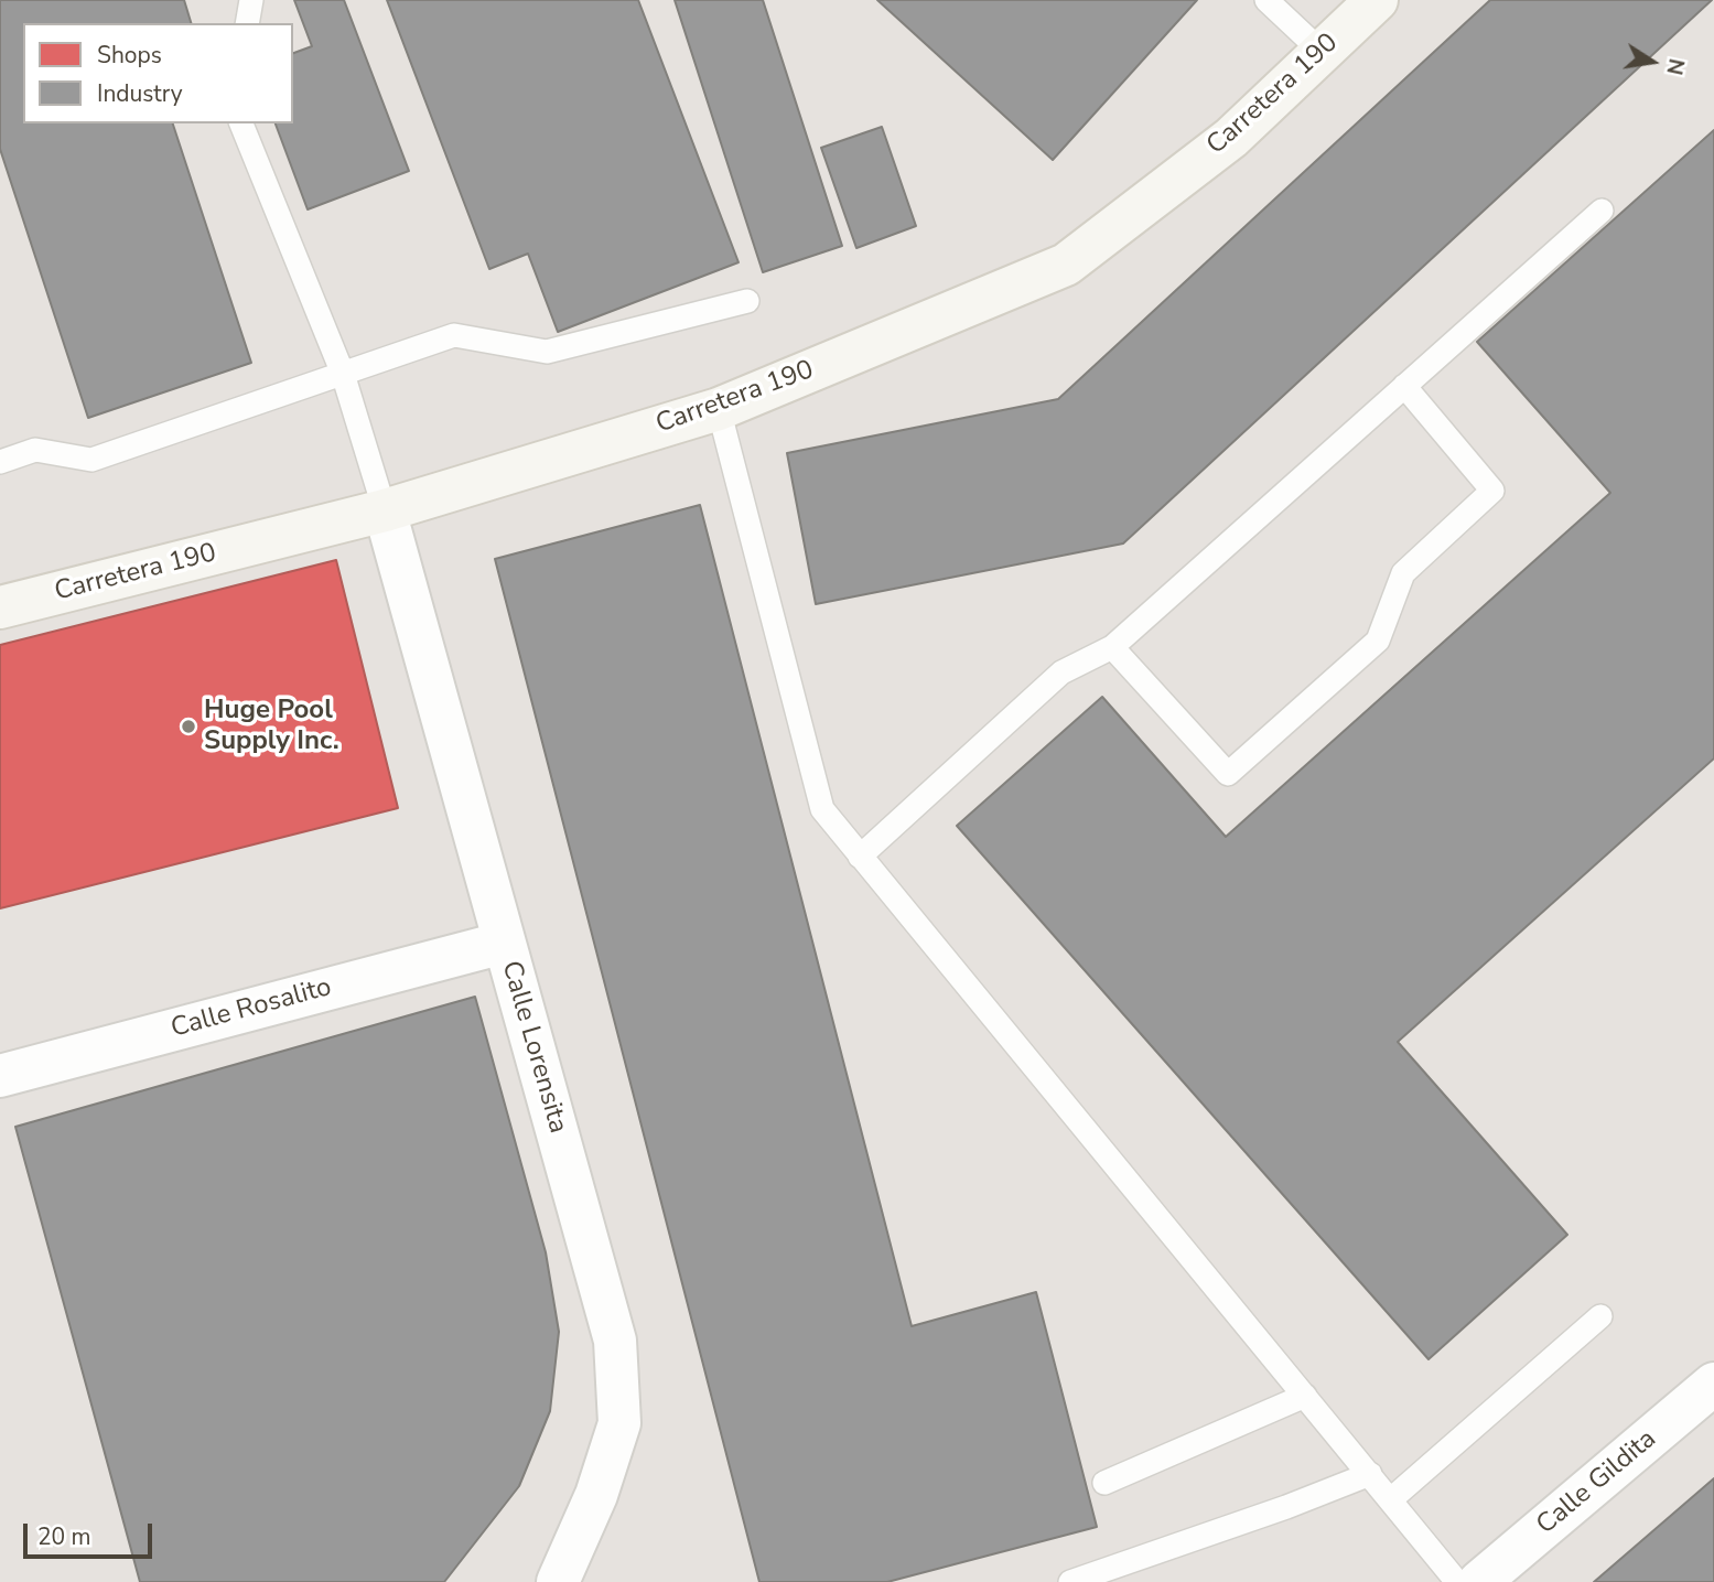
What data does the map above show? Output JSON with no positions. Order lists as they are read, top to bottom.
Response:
{
  "streets": {
    "street": [
      "Carretera 190",
      "Calle Rosalito",
      "Calle Lorensita",
      "Calle Gildita"
    ]
  },
  "crossings": [
    ["Carretera 190", "Calle Lorensita"],
    ["Calle Rosalito", "Calle Lorensita"]
  ],
  "places": ["Huge Pool Supply Inc."],
  "legend": ["Shops", "Industry"],
  "scale_bar": "20 m",
  "north": "right"
}
